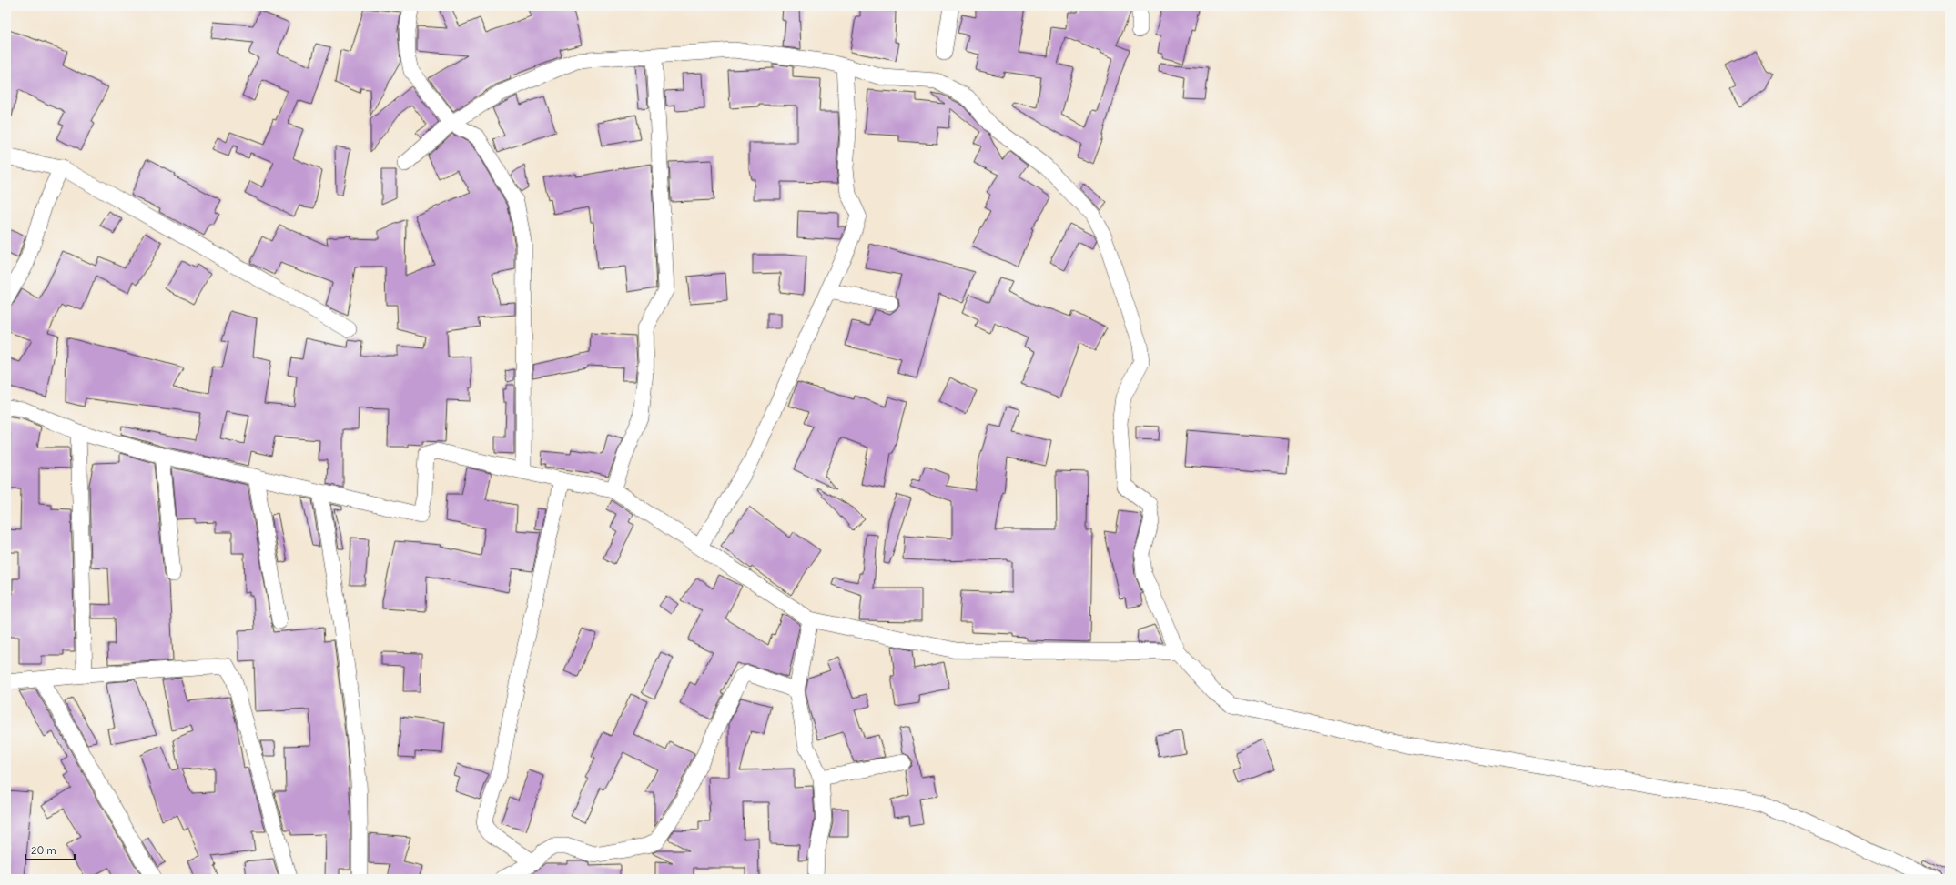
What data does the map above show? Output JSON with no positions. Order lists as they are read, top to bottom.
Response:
{
  "scale_bar": "20 m"
}
